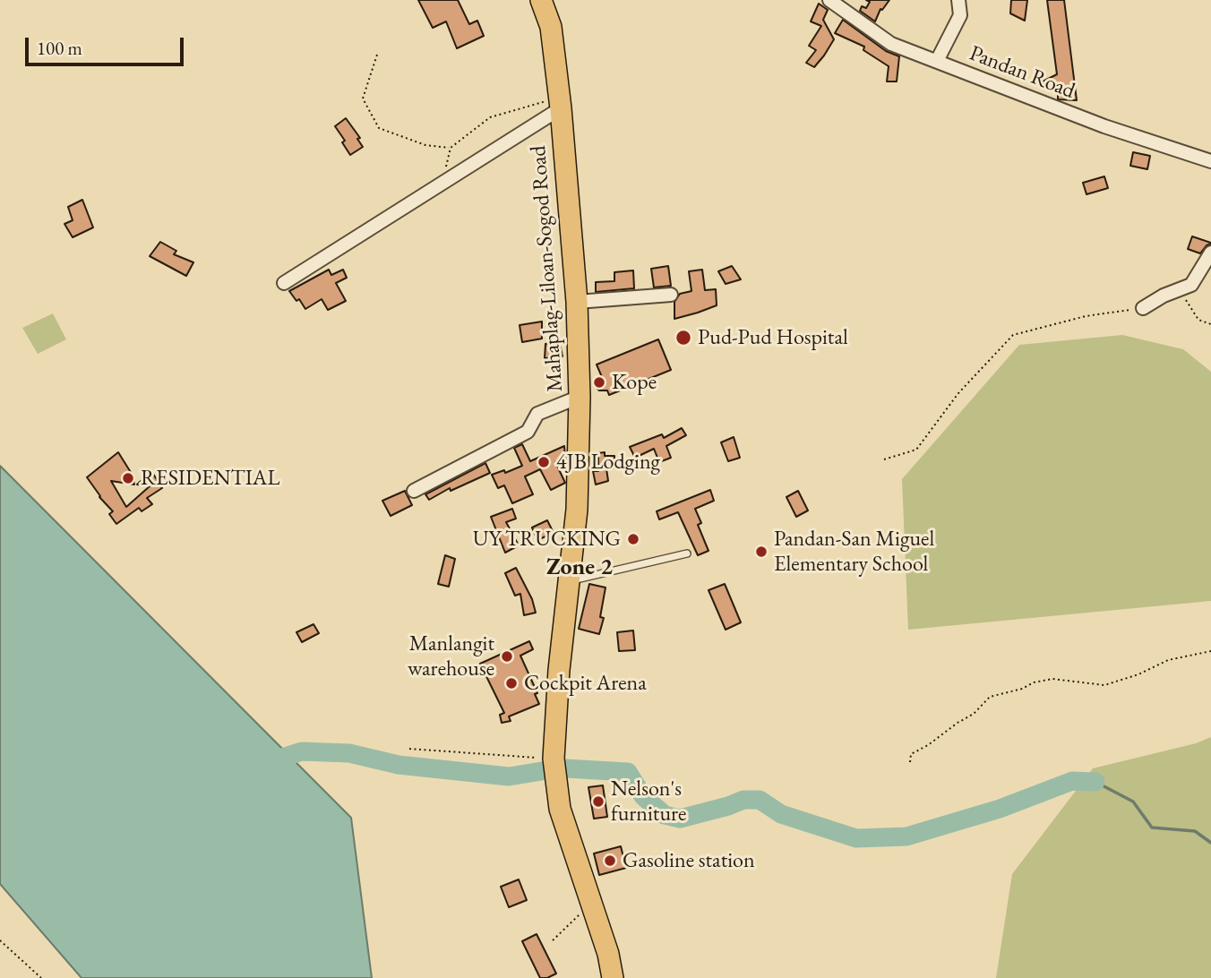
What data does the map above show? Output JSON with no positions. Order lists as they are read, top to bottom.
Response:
{
  "streets": {
    "main road": ["Mahaplag-Liloan-Sogod Road"],
    "street": ["Pandan Road"]
  },
  "districts": ["Zone 2"],
  "places": [
    "Pud-Pud Hospital",
    "Kope",
    "4JB Lodging",
    "RESIDENTIAL",
    "UY TRUCKING",
    "Pandan-San Miguel Elementary School",
    "Manlangit warehouse",
    "Cockpit Arena",
    "Nelson's furniture",
    "Gasoline station"
  ],
  "scale_bar": "100 m"
}
